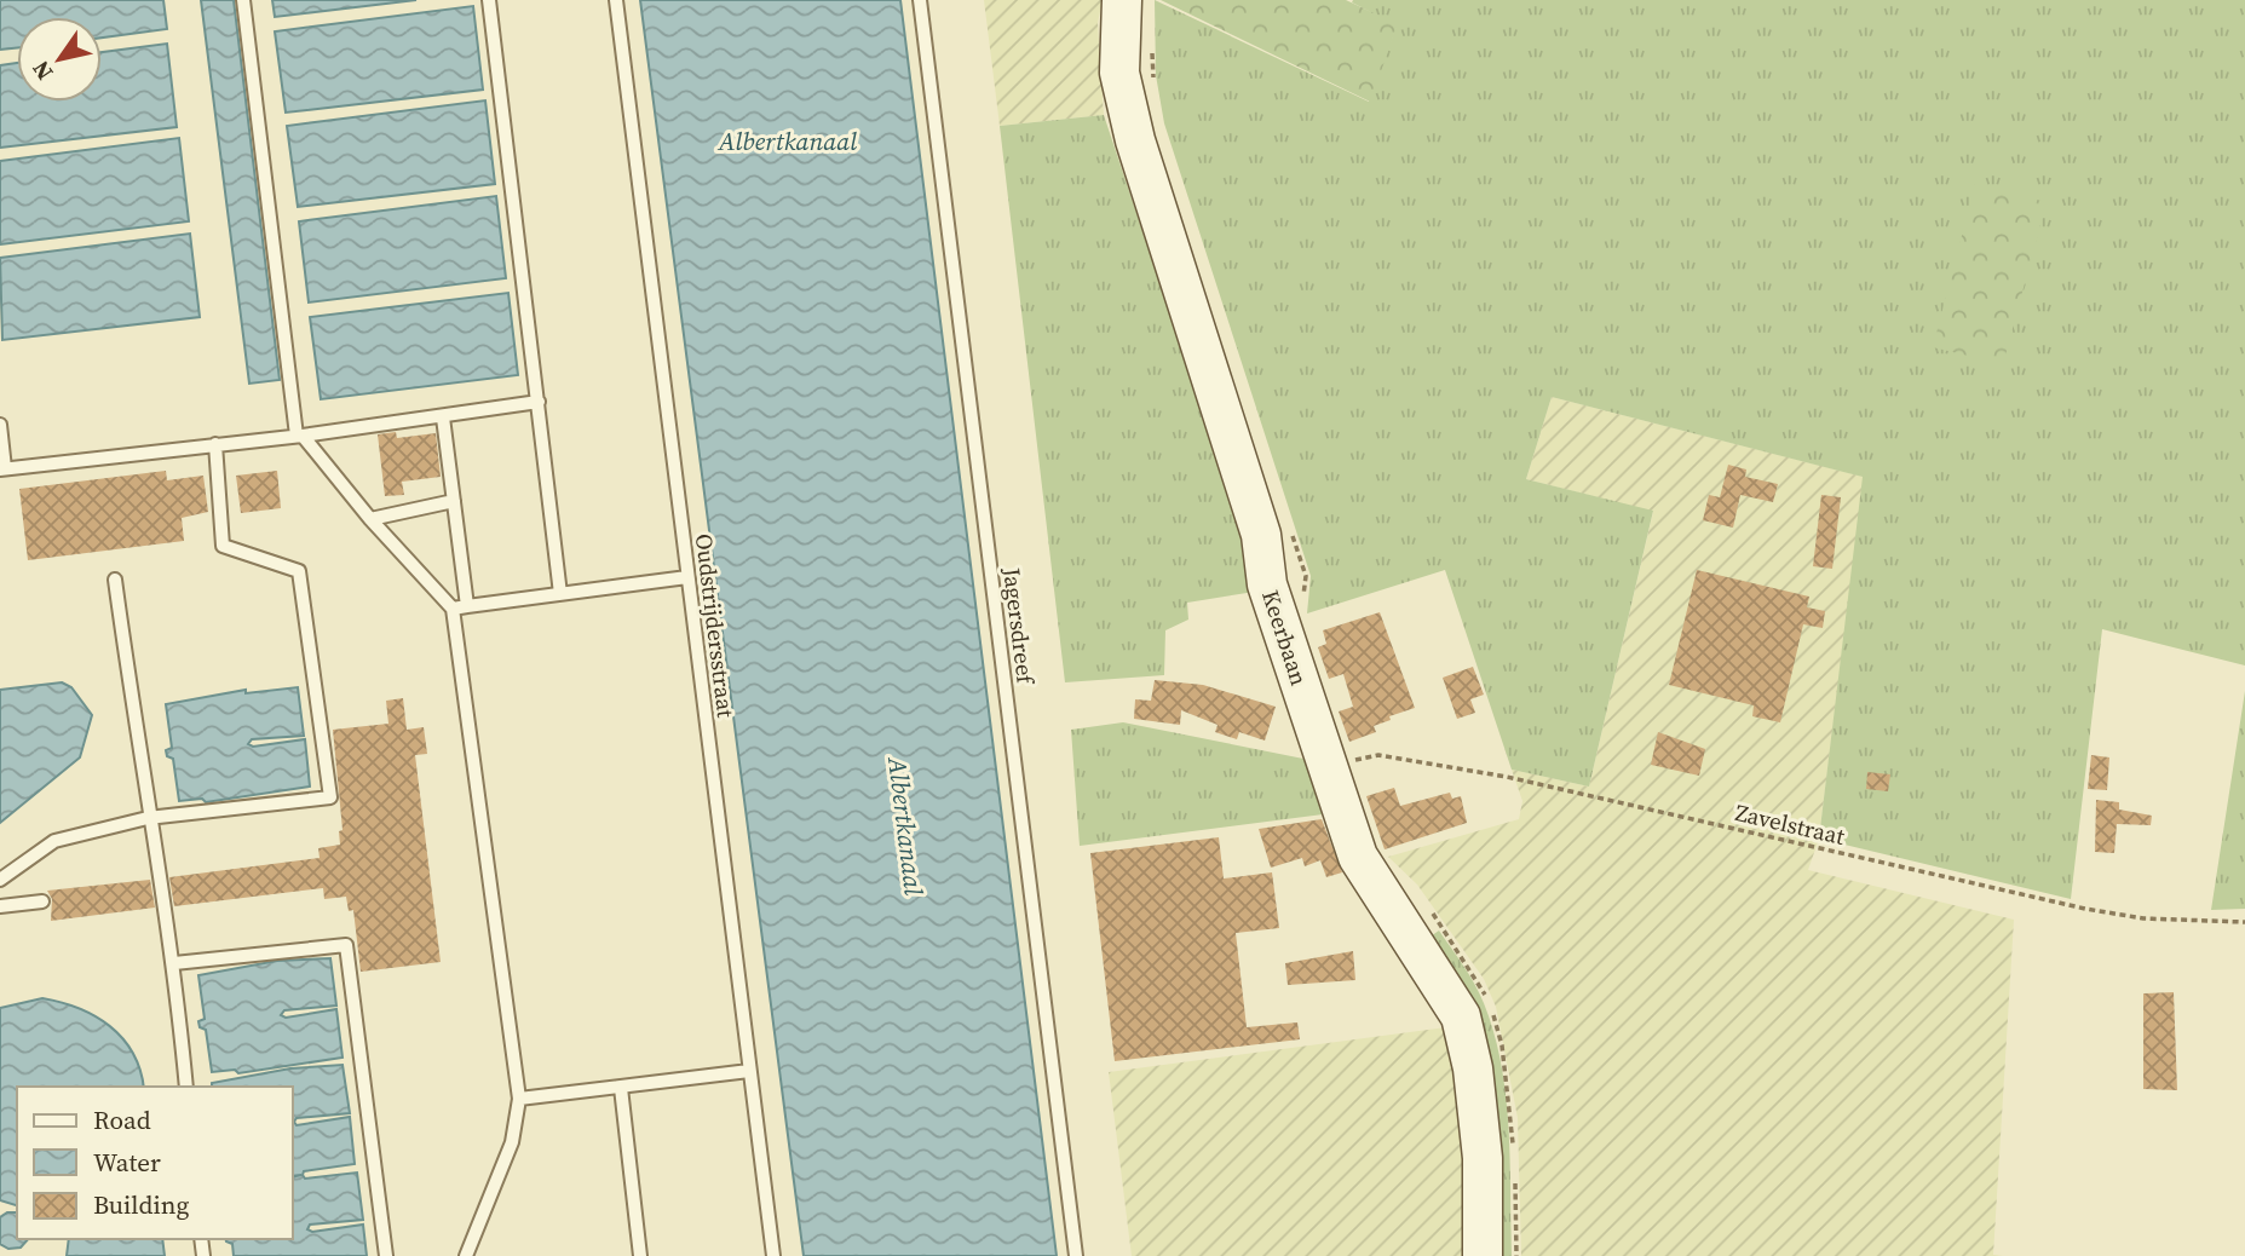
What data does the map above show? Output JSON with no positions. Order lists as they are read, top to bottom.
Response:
{
  "streets": {
    "street": ["Keerbaan"],
    "lane": ["Oudstrijdersstraat", "Jagersdreef"],
    "path": ["Zavelstraat"]
  },
  "crossings": [
    ["Keerbaan", "Zavelstraat"]
  ],
  "water": ["Albertkanaal"],
  "legend": ["Road", "Water", "Building"],
  "north": "bottom left"
}
